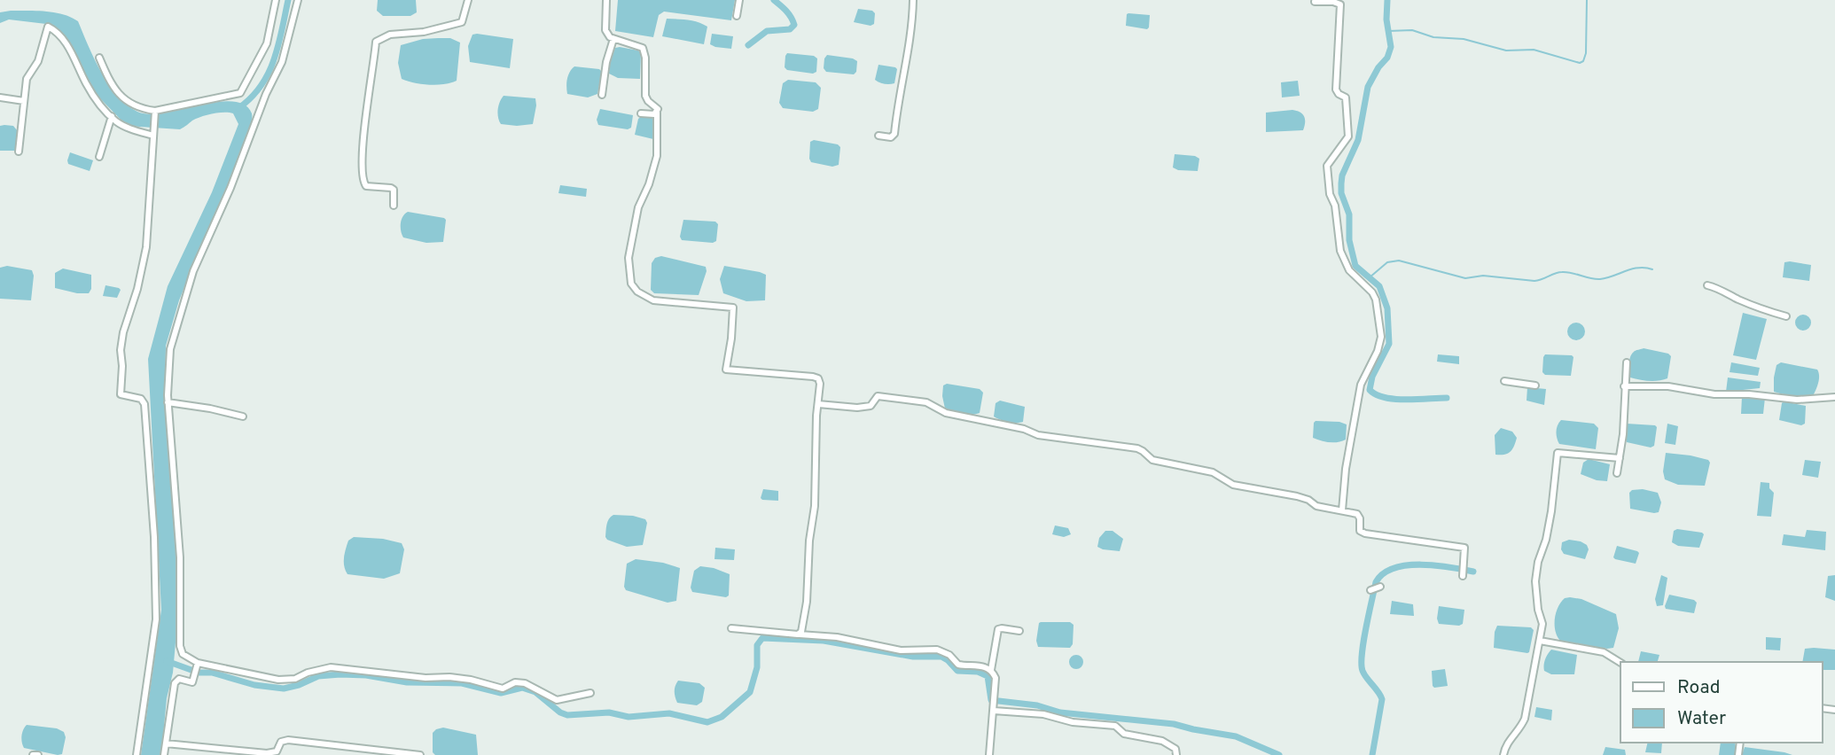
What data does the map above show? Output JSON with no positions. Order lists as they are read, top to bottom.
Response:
{
  "legend": ["Road", "Water"]
}
